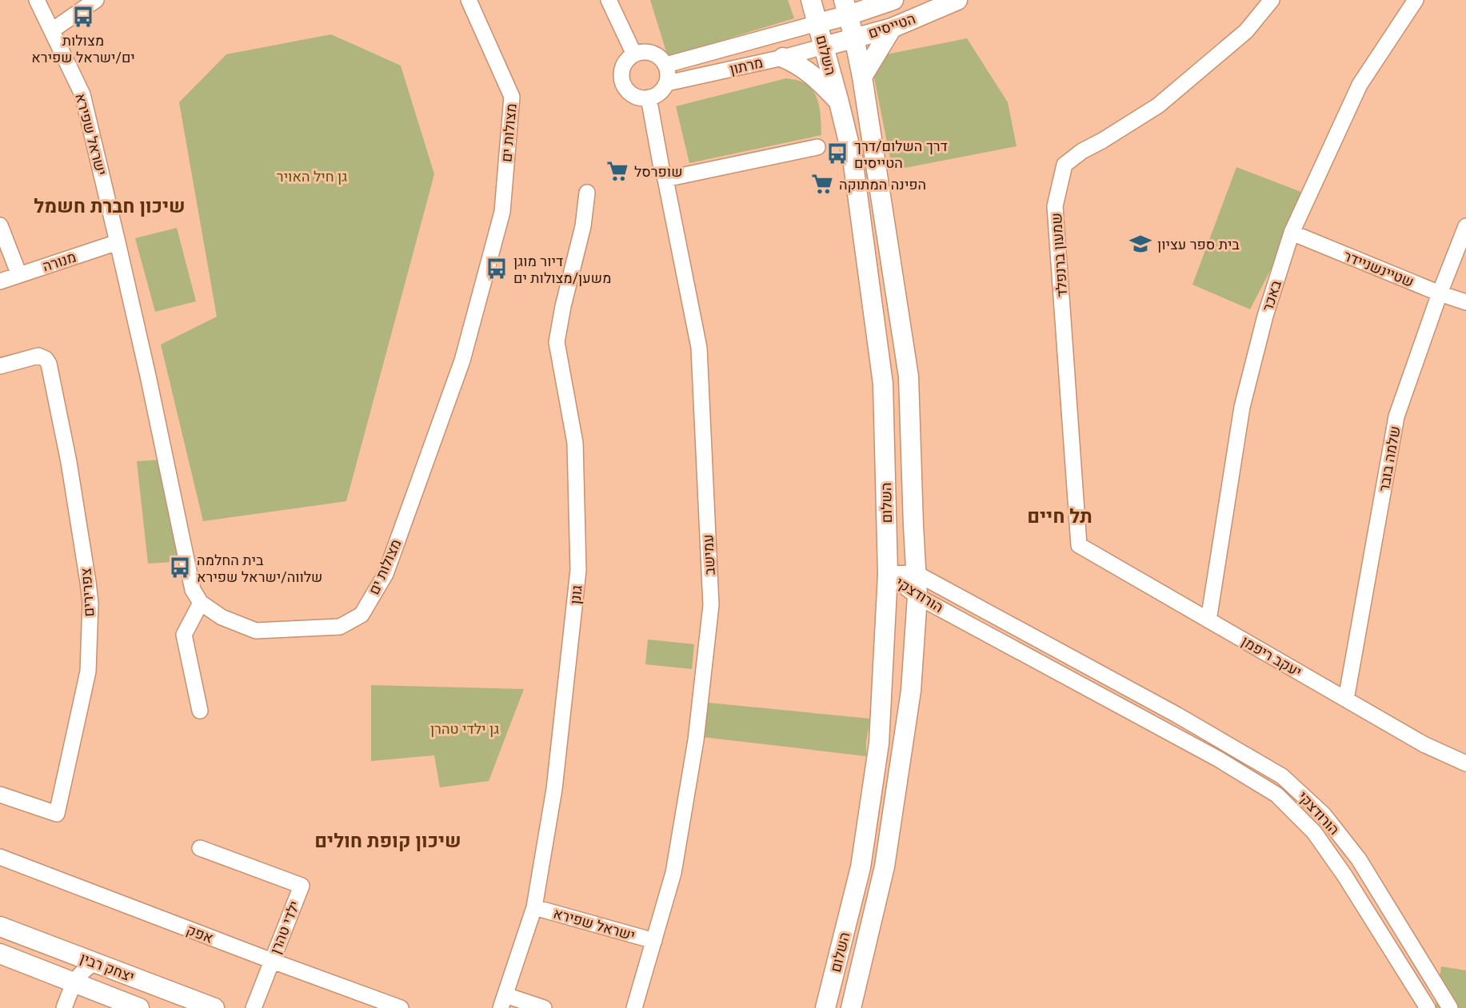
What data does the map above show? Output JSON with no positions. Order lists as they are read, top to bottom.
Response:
{
  "streets": {
    "main road": ["הטייסים", "השלום", "יצחק רבין"],
    "street": [
      "מרתון",
      "מצולות ים",
      "ישראל שפירא",
      "שמעון ברנפלד",
      "מנורה",
      "שטיינשניידר",
      "באכר",
      "שלמה בובר",
      "עמישב",
      "צפרירים",
      "גונן",
      "הורודצקי",
      "יעקב ריפמן",
      "ילדי טהרן",
      "אפק"
    ]
  },
  "crossings": [
    ["הטייסים", "השלום"],
    ["הטייסים", "מרתון"],
    ["השלום", "מרתון"],
    ["השלום", "הורודצקי"],
    ["מרתון", "עמישב"],
    ["ישראל שפירא", "מנורה"],
    ["ישראל שפירא", "עמישב"],
    ["ישראל שפירא", "גונן"],
    ["שמעון ברנפלד", "יעקב ריפמן"],
    ["שטיינשניידר", "באכר"],
    ["שטיינשניידר", "שלמה בובר"],
    ["באכר", "יעקב ריפמן"],
    ["שלמה בובר", "יעקב ריפמן"],
    ["ילדי טהרן", "אפק"]
  ],
  "districts": ["שיכון חברת חשמל", "תל חיים", "שיכון קופת חולים"],
  "parks": ["גן חיל האויר", "גן ילדי טהרן"],
  "places": {
    "bus stop": [
      "מצולות ים/ישראל שפירא",
      "דרך השלום/דרך הטייסים",
      "דיור מוגן משען/מצולות ים",
      "בית החלמה שלווה/ישראל שפירא"
    ],
    "supermarket": ["שופרסל", "הפינה המתוקה"],
    "school or university": ["בית ספר עציון"]
  }
}
